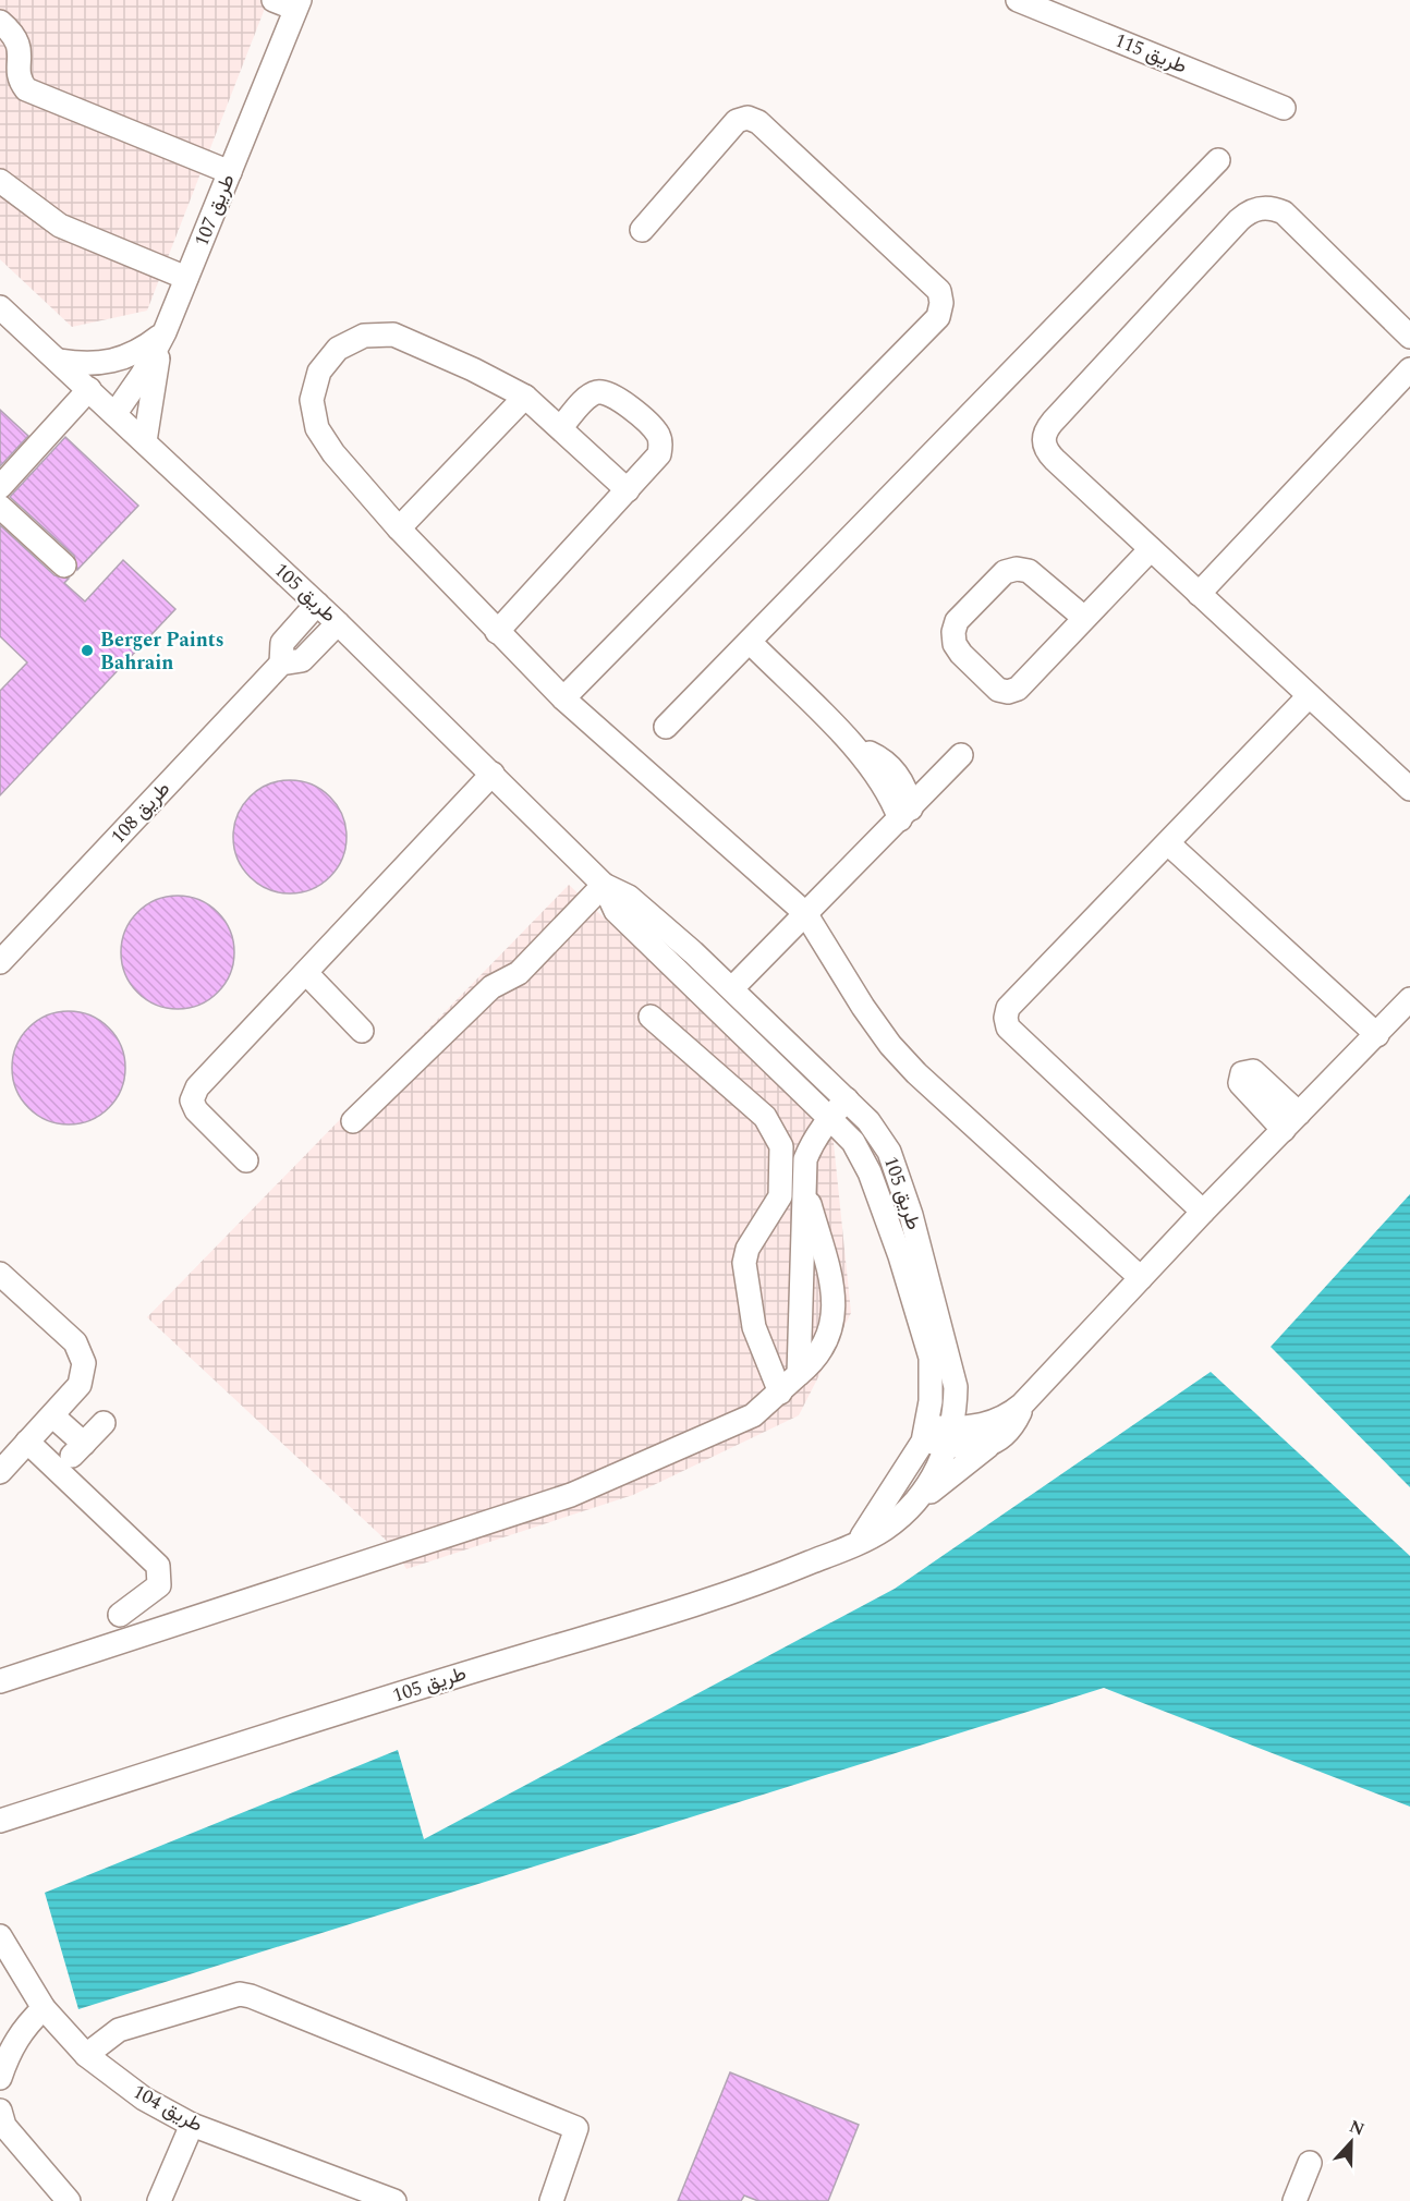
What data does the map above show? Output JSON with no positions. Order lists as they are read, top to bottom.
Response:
{
  "streets": {
    "street": [
      "طريق 115",
      "طريق 107",
      "طريق 105",
      "طريق 108",
      "طريق 104"
    ]
  },
  "crossings": [
    ["طريق 107", "طريق 105"],
    ["طريق 105", "طريق 108"]
  ],
  "places": ["Berger Paints Bahrain"],
  "north": "top"
}
